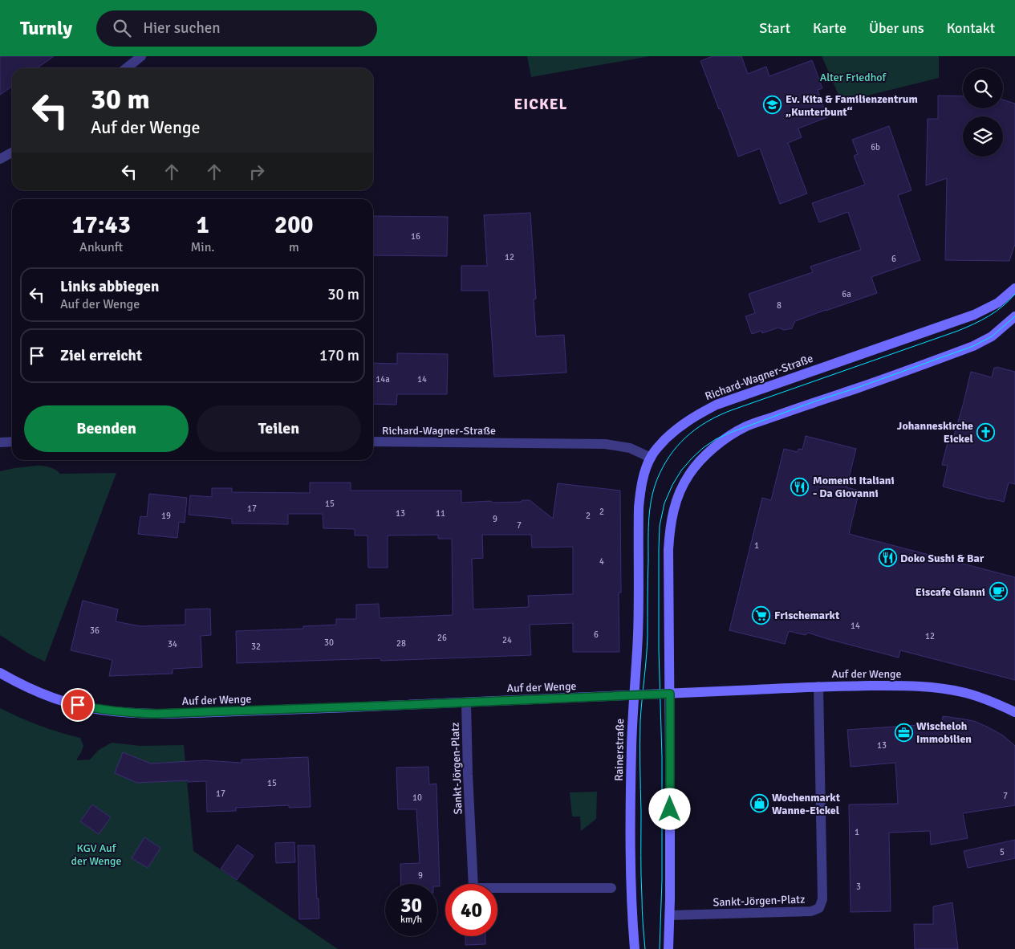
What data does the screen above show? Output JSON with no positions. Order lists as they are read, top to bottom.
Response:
{
  "streets": {
    "street": [
      "Richard-Wagner-Straße",
      "Auf der Wenge",
      "Rainerstraße",
      "Sankt-Jörgen-Platz"
    ]
  },
  "crossings": [
    ["Richard-Wagner-Straße", "Rainerstraße"],
    ["Auf der Wenge", "Rainerstraße"],
    ["Auf der Wenge", "Sankt-Jörgen-Platz"]
  ],
  "districts": ["EICKEL"],
  "parks": ["Alter Friedhof", "KGV Auf der Wenge"],
  "places": {
    "school or university": ["Ev. Kita & Familienzentrum „Kunterbunt“"],
    "church": ["Johanneskirche Eickel"],
    "restaurant": ["Momenti Italiani - Da Giovanni", "Doko Sushi & Bar"],
    "cafe": ["Eiscafe Gianni"],
    "supermarket": ["Frischemarkt"],
    "office": ["Wischeloh Immobilien"],
    "shop": ["Wochenmarkt Wanne-Eickel"]
  },
  "house_numbers": [
    "6b",
    "16",
    "12",
    "6",
    "6a",
    "8",
    "14a",
    "14",
    "15",
    "17",
    "2",
    "13",
    "11",
    "19",
    "2",
    "9",
    "7",
    "1",
    "4",
    "14",
    "36",
    "6",
    "12",
    "26",
    "24",
    "30",
    "28",
    "34",
    "32",
    "13",
    "15",
    "17",
    "7",
    "10",
    "1",
    "5",
    "9",
    "3"
  ],
  "page": {
    "header": "Turnly",
    "search": "Hier suchen",
    "nav": [
      "Start",
      "Karte",
      "Über uns",
      "Kontakt"
    ],
    "turn": ["30 m", "Auf der Wenge"],
    "eta": [
      "17:43",
      "Ankunft",
      "1",
      "Min.",
      "200",
      "m"
    ],
    "list": [
      {
        "name": "Links abbiegen",
        "note": "Auf der Wenge",
        "value": "30 m"
      },
      {
        "name": "Ziel erreicht",
        "value": "170 m"
      }
    ],
    "buttons": ["Beenden", "Teilen"],
    "speed": "30 km/h",
    "limit": "40"
  }
}
